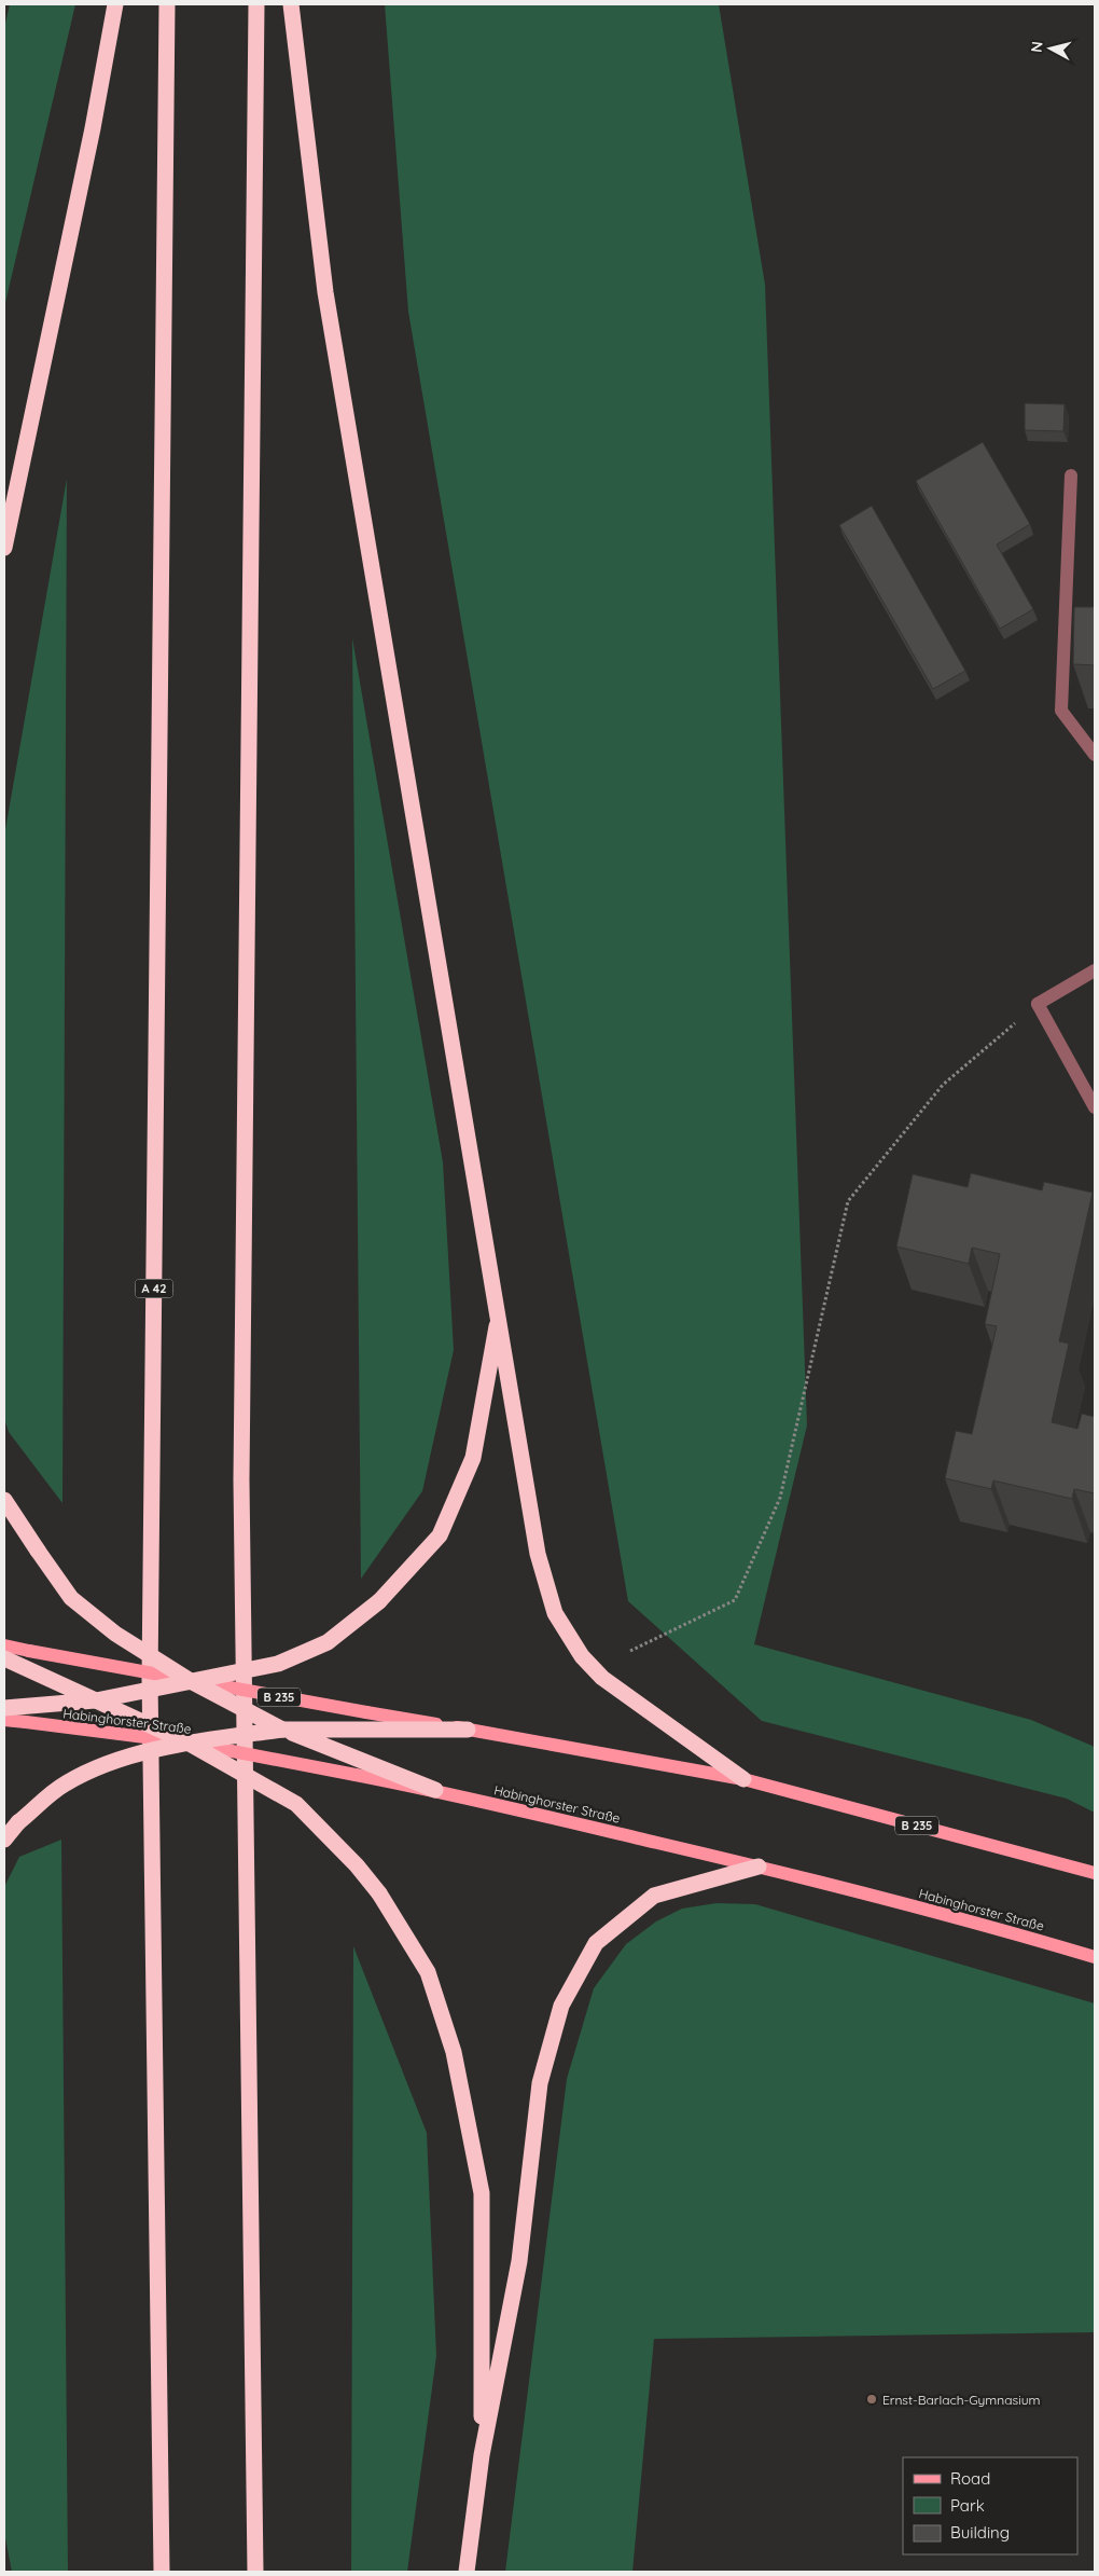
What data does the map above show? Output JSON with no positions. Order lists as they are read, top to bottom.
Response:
{
  "streets": {
    "highway": ["A 42"],
    "main road": ["B 235", "Habinghorster Straße"]
  },
  "places": ["Ernst-Barlach-Gymnasium"],
  "legend": ["Road", "Park", "Building"],
  "north": "left"
}
